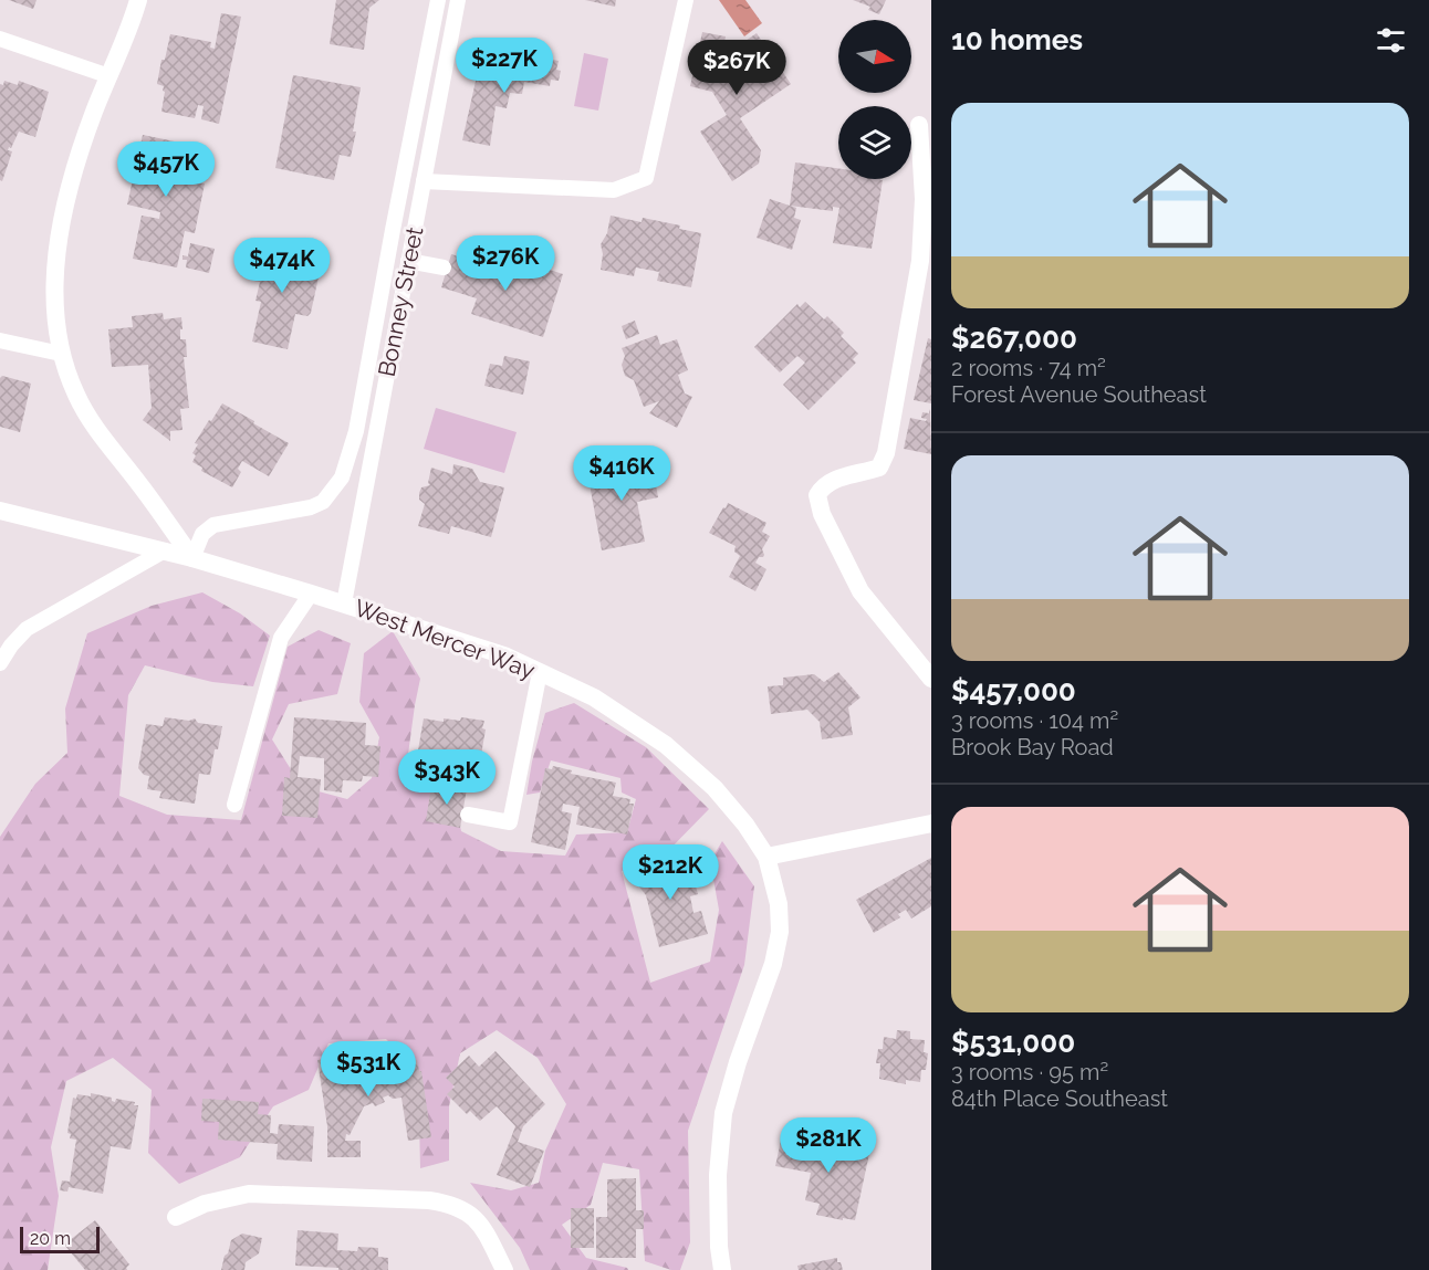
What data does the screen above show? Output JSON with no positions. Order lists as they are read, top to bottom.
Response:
{
  "streets": {
    "street": ["West Mercer Way"],
    "lane": ["Bonney Street"]
  },
  "crossings": [
    ["Bonney Street", "West Mercer Way"]
  ],
  "scale_bar": "20 m",
  "north": "right",
  "page": {
    "heading": "10 homes",
    "price": [
      "$227K",
      "$267K",
      "$457K",
      "$276K",
      "$474K",
      "$416K",
      "$343K",
      "$212K",
      "$531K",
      "$281K"
    ],
    "list": [
      {
        "name": "$267,000",
        "note": "2 rooms · 74 m² · Forest Avenue Southeast"
      },
      {
        "name": "$457,000",
        "note": "3 rooms · 104 m² · Brook Bay Road"
      },
      {
        "name": "$531,000",
        "note": "3 rooms · 95 m² · 84th Place Southeast"
      }
    ],
    "scale": "20 m"
  }
}
